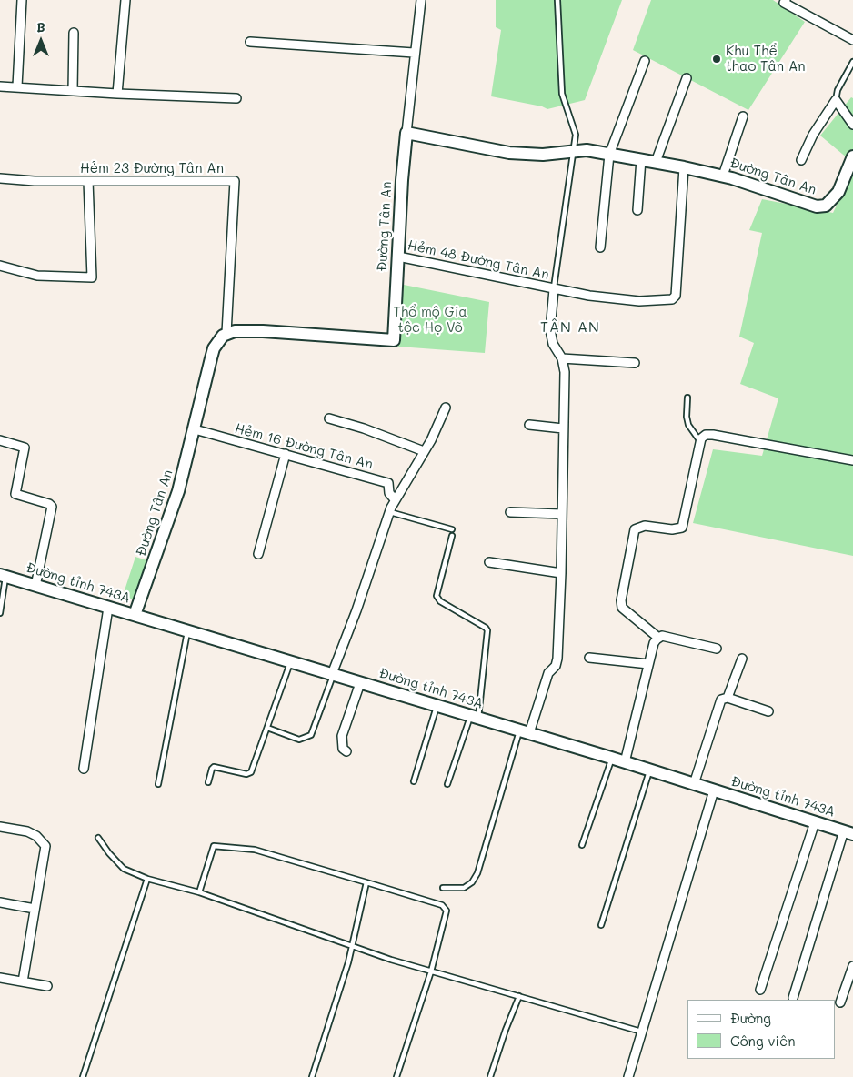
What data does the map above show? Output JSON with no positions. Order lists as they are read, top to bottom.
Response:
{
  "streets": {
    "street": [
      "Hẻm 23 Đường Tân An",
      "Đường Tân An",
      "Hẻm 48 Đường Tân An",
      "Hẻm 16 Đường Tân An",
      "Đường tỉnh 743A"
    ]
  },
  "crossings": [
    ["Hẻm 23 Đường Tân An", "Đường Tân An"],
    ["Đường Tân An", "Hẻm 48 Đường Tân An"],
    ["Đường Tân An", "Hẻm 16 Đường Tân An"],
    ["Đường Tân An", "Đường tỉnh 743A"]
  ],
  "districts": ["TÂN AN"],
  "parks": ["Thổ mộ Gia tộc Họ Võ"],
  "places": ["Khu Thể thao Tân An"],
  "legend": ["Đường", "Công viên"],
  "north": "top"
}
